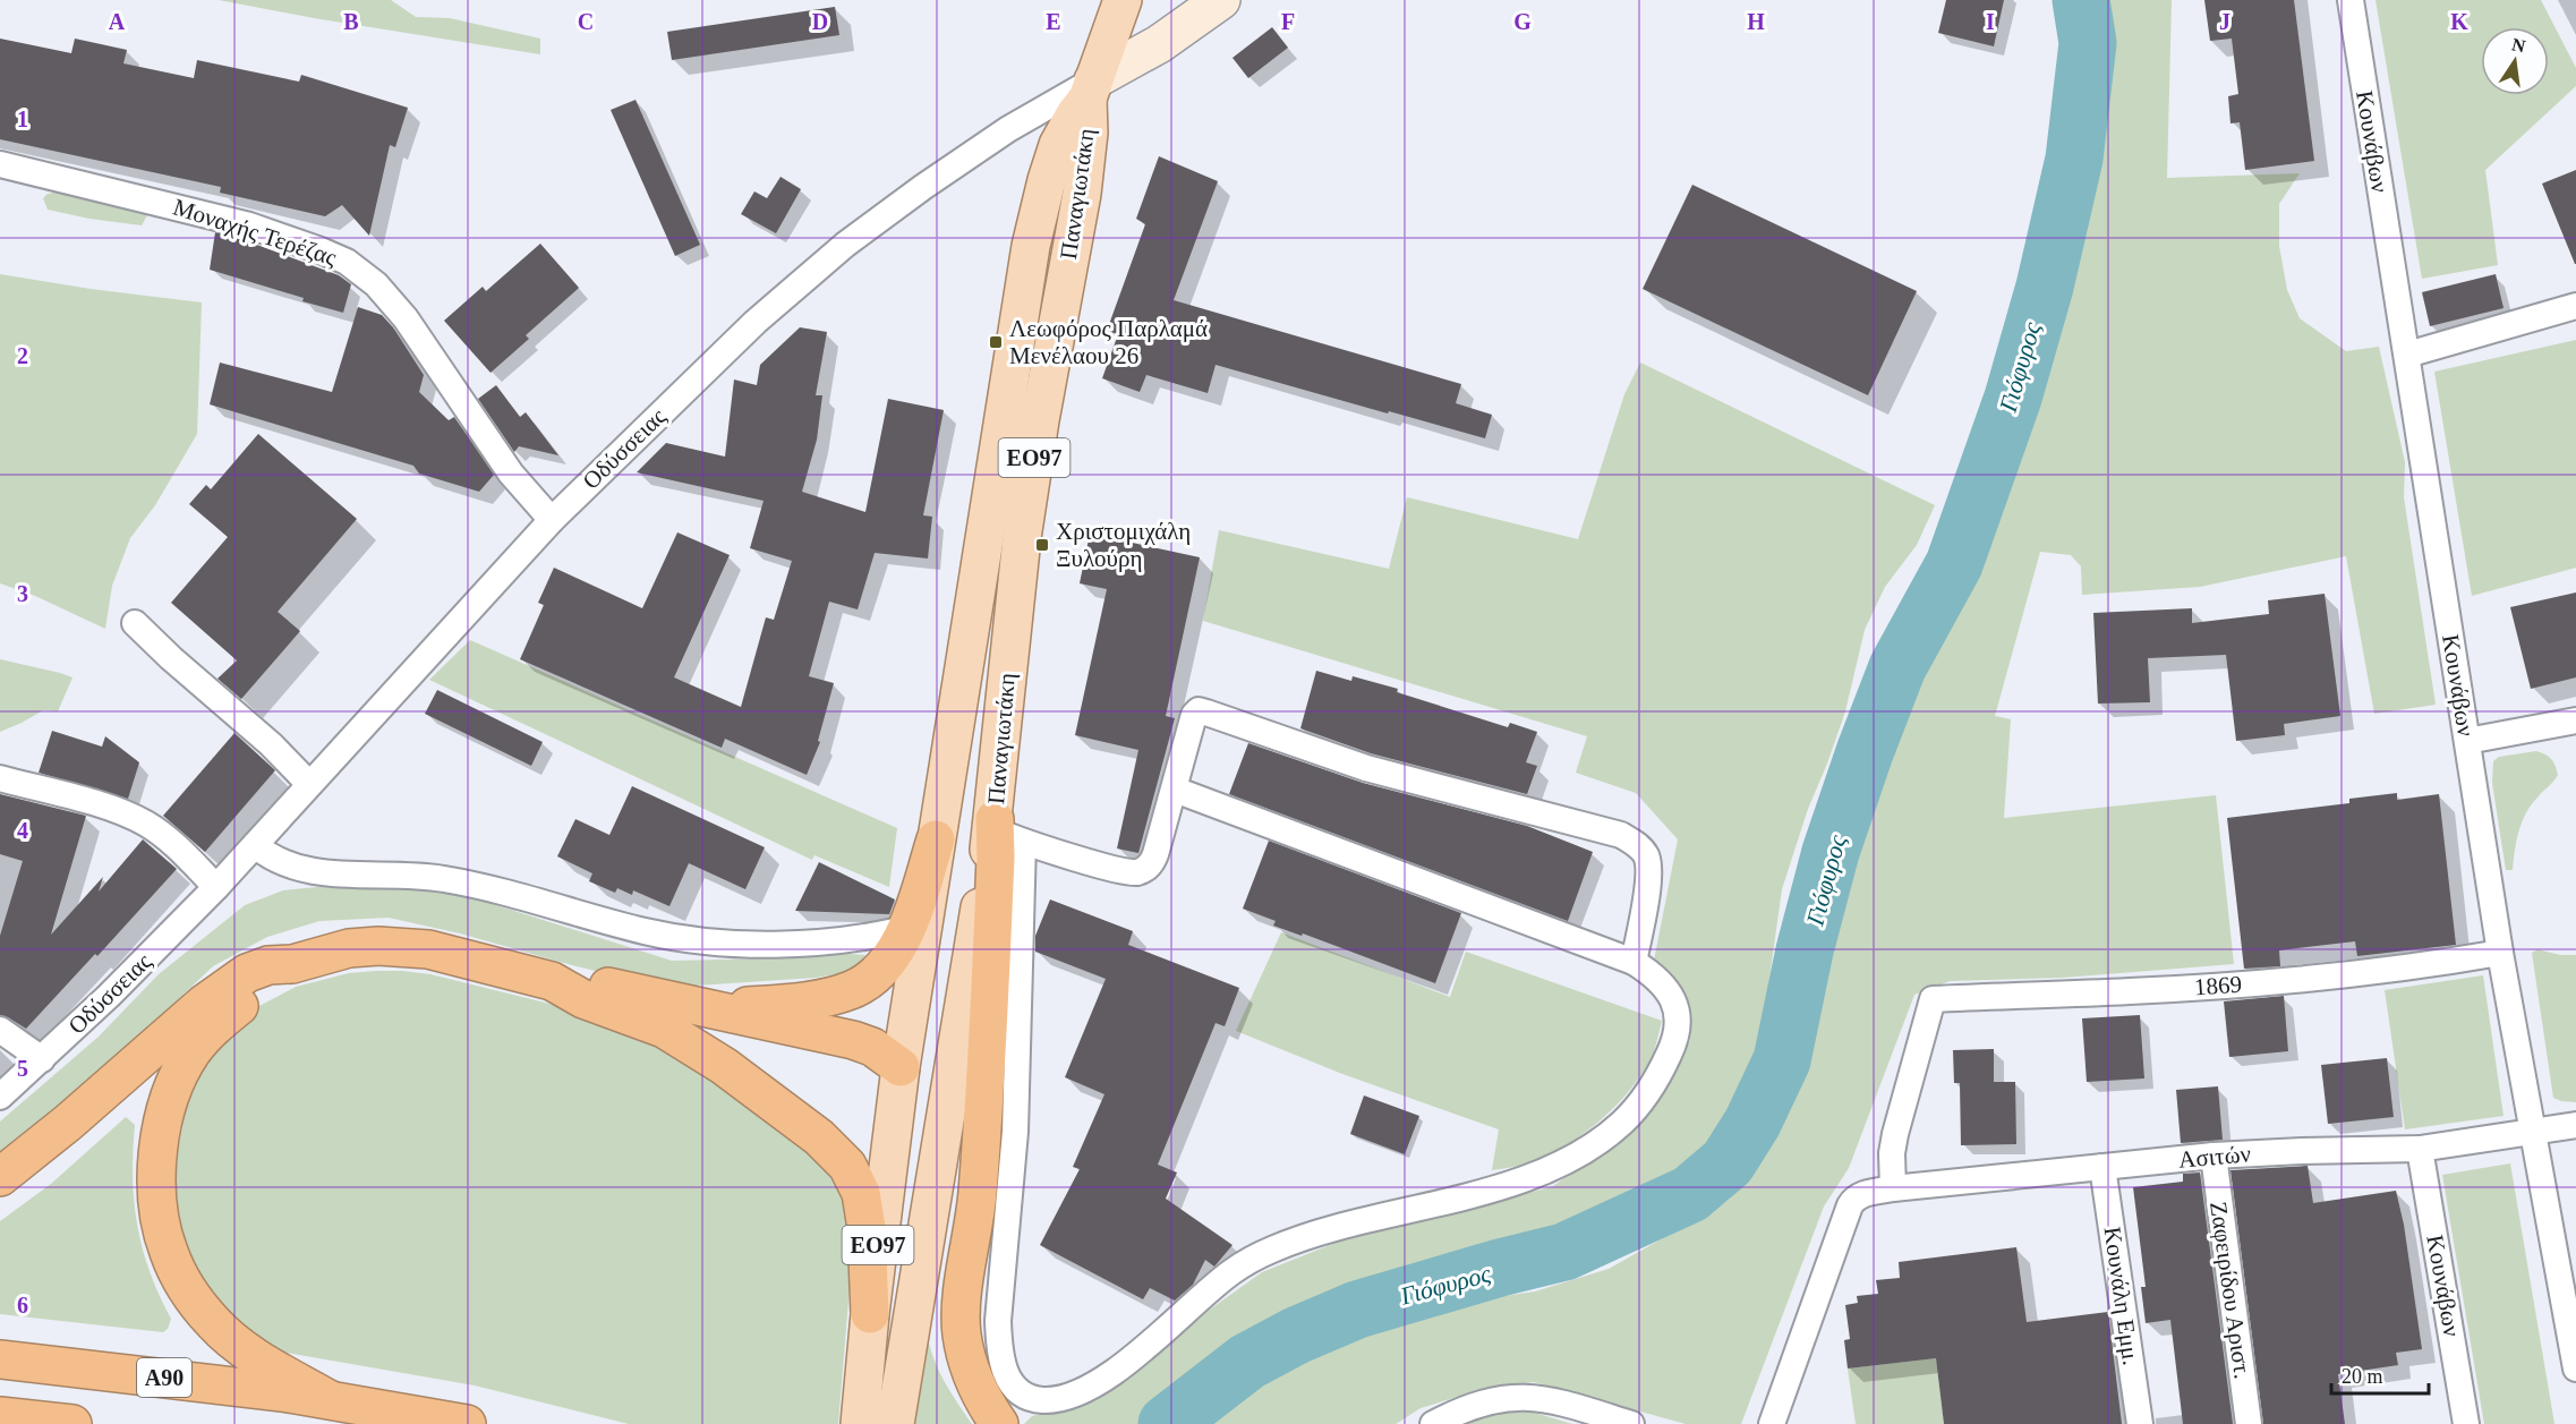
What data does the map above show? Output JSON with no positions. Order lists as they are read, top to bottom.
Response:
{
  "streets": {
    "highway": ["Α90"],
    "main road": ["Παναγιωτάκη", "ΕΟ97"],
    "street": [
      "Κουνάβων",
      "Μοναχής Τερέζας",
      "Οδύσσειας",
      "1869",
      "Ασιτών",
      "Ζαφειρίδου Αριστ.",
      "Κουνάλη Εμμ."
    ]
  },
  "crossings": [
    ["Κουνάβων", "1869"],
    ["Κουνάβων", "Ασιτών"],
    ["Παναγιωτάκη", "Οδύσσειας"],
    ["Παναγιωτάκη", "ΕΟ97"],
    ["Μοναχής Τερέζας", "Οδύσσειας"],
    ["Οδύσσειας", "ΕΟ97"],
    ["1869", "Ασιτών"],
    ["Ασιτών", "Ζαφειρίδου Αριστ."],
    ["Ασιτών", "Κουνάλη Εμμ."]
  ],
  "water": ["Γιόφυρος"],
  "places": {
    "transit": ["Λεωφόρος Παρλαμά Μενέλαου 26", "Χριστομιχάλη Ξυλούρη"]
  },
  "scale_bar": "20 m",
  "north": "top",
  "grid": {
    "columns": [
      "A",
      "B",
      "C",
      "D",
      "E",
      "F",
      "G",
      "H",
      "I",
      "J",
      "K"
    ],
    "rows": [
      "1",
      "2",
      "3",
      "4",
      "5",
      "6"
    ]
  }
}
